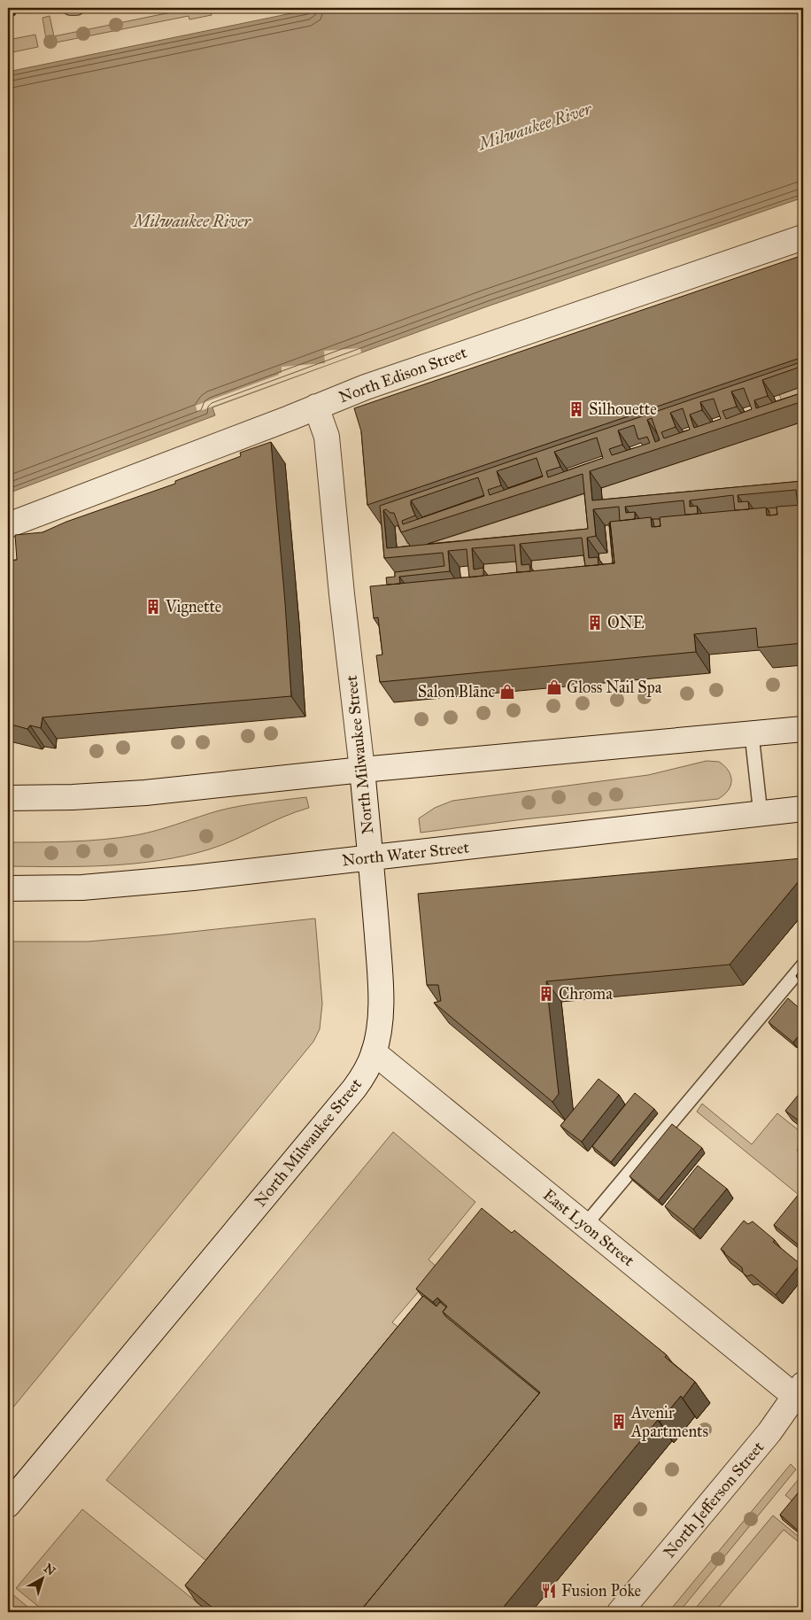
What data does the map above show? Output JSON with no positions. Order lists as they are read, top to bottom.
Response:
{
  "streets": {
    "street": [
      "North Edison Street",
      "North Milwaukee Street",
      "North Water Street",
      "East Lyon Street",
      "North Jefferson Street"
    ]
  },
  "crossings": [
    ["North Edison Street", "North Milwaukee Street"],
    ["North Milwaukee Street", "North Water Street"],
    ["North Milwaukee Street", "East Lyon Street"],
    ["East Lyon Street", "North Jefferson Street"]
  ],
  "water": ["Milwaukee River"],
  "places": {
    "building": [
      "Silhouette",
      "Vignette",
      "ONE",
      "Chroma",
      "Avenir Apartments"
    ],
    "shop": ["Gloss Nail Spa", "Salon Blānc"],
    "restaurant": ["Fusion Poke"]
  },
  "north": "top right"
}
